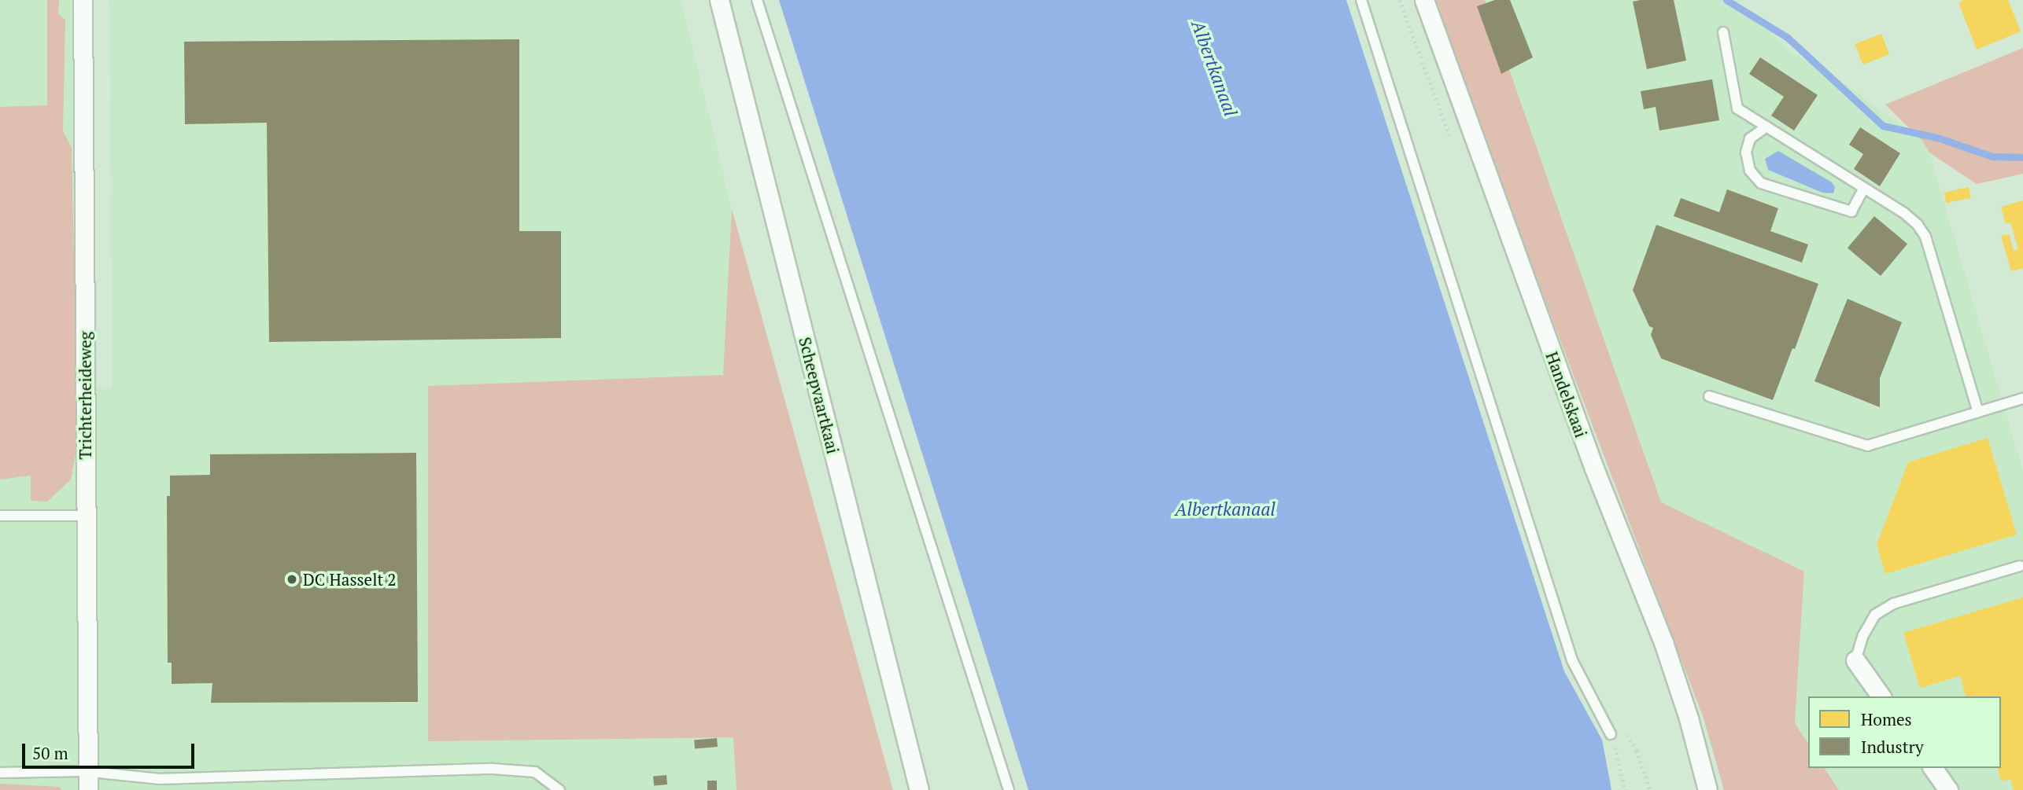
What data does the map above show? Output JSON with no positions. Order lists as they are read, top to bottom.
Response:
{
  "streets": {
    "street": ["Handelskaai", "Trichterheideweg", "Scheepvaartkaai"]
  },
  "water": ["Albertkanaal"],
  "places": ["DC Hasselt 2"],
  "legend": ["Homes", "Industry"],
  "scale_bar": "50 m"
}
